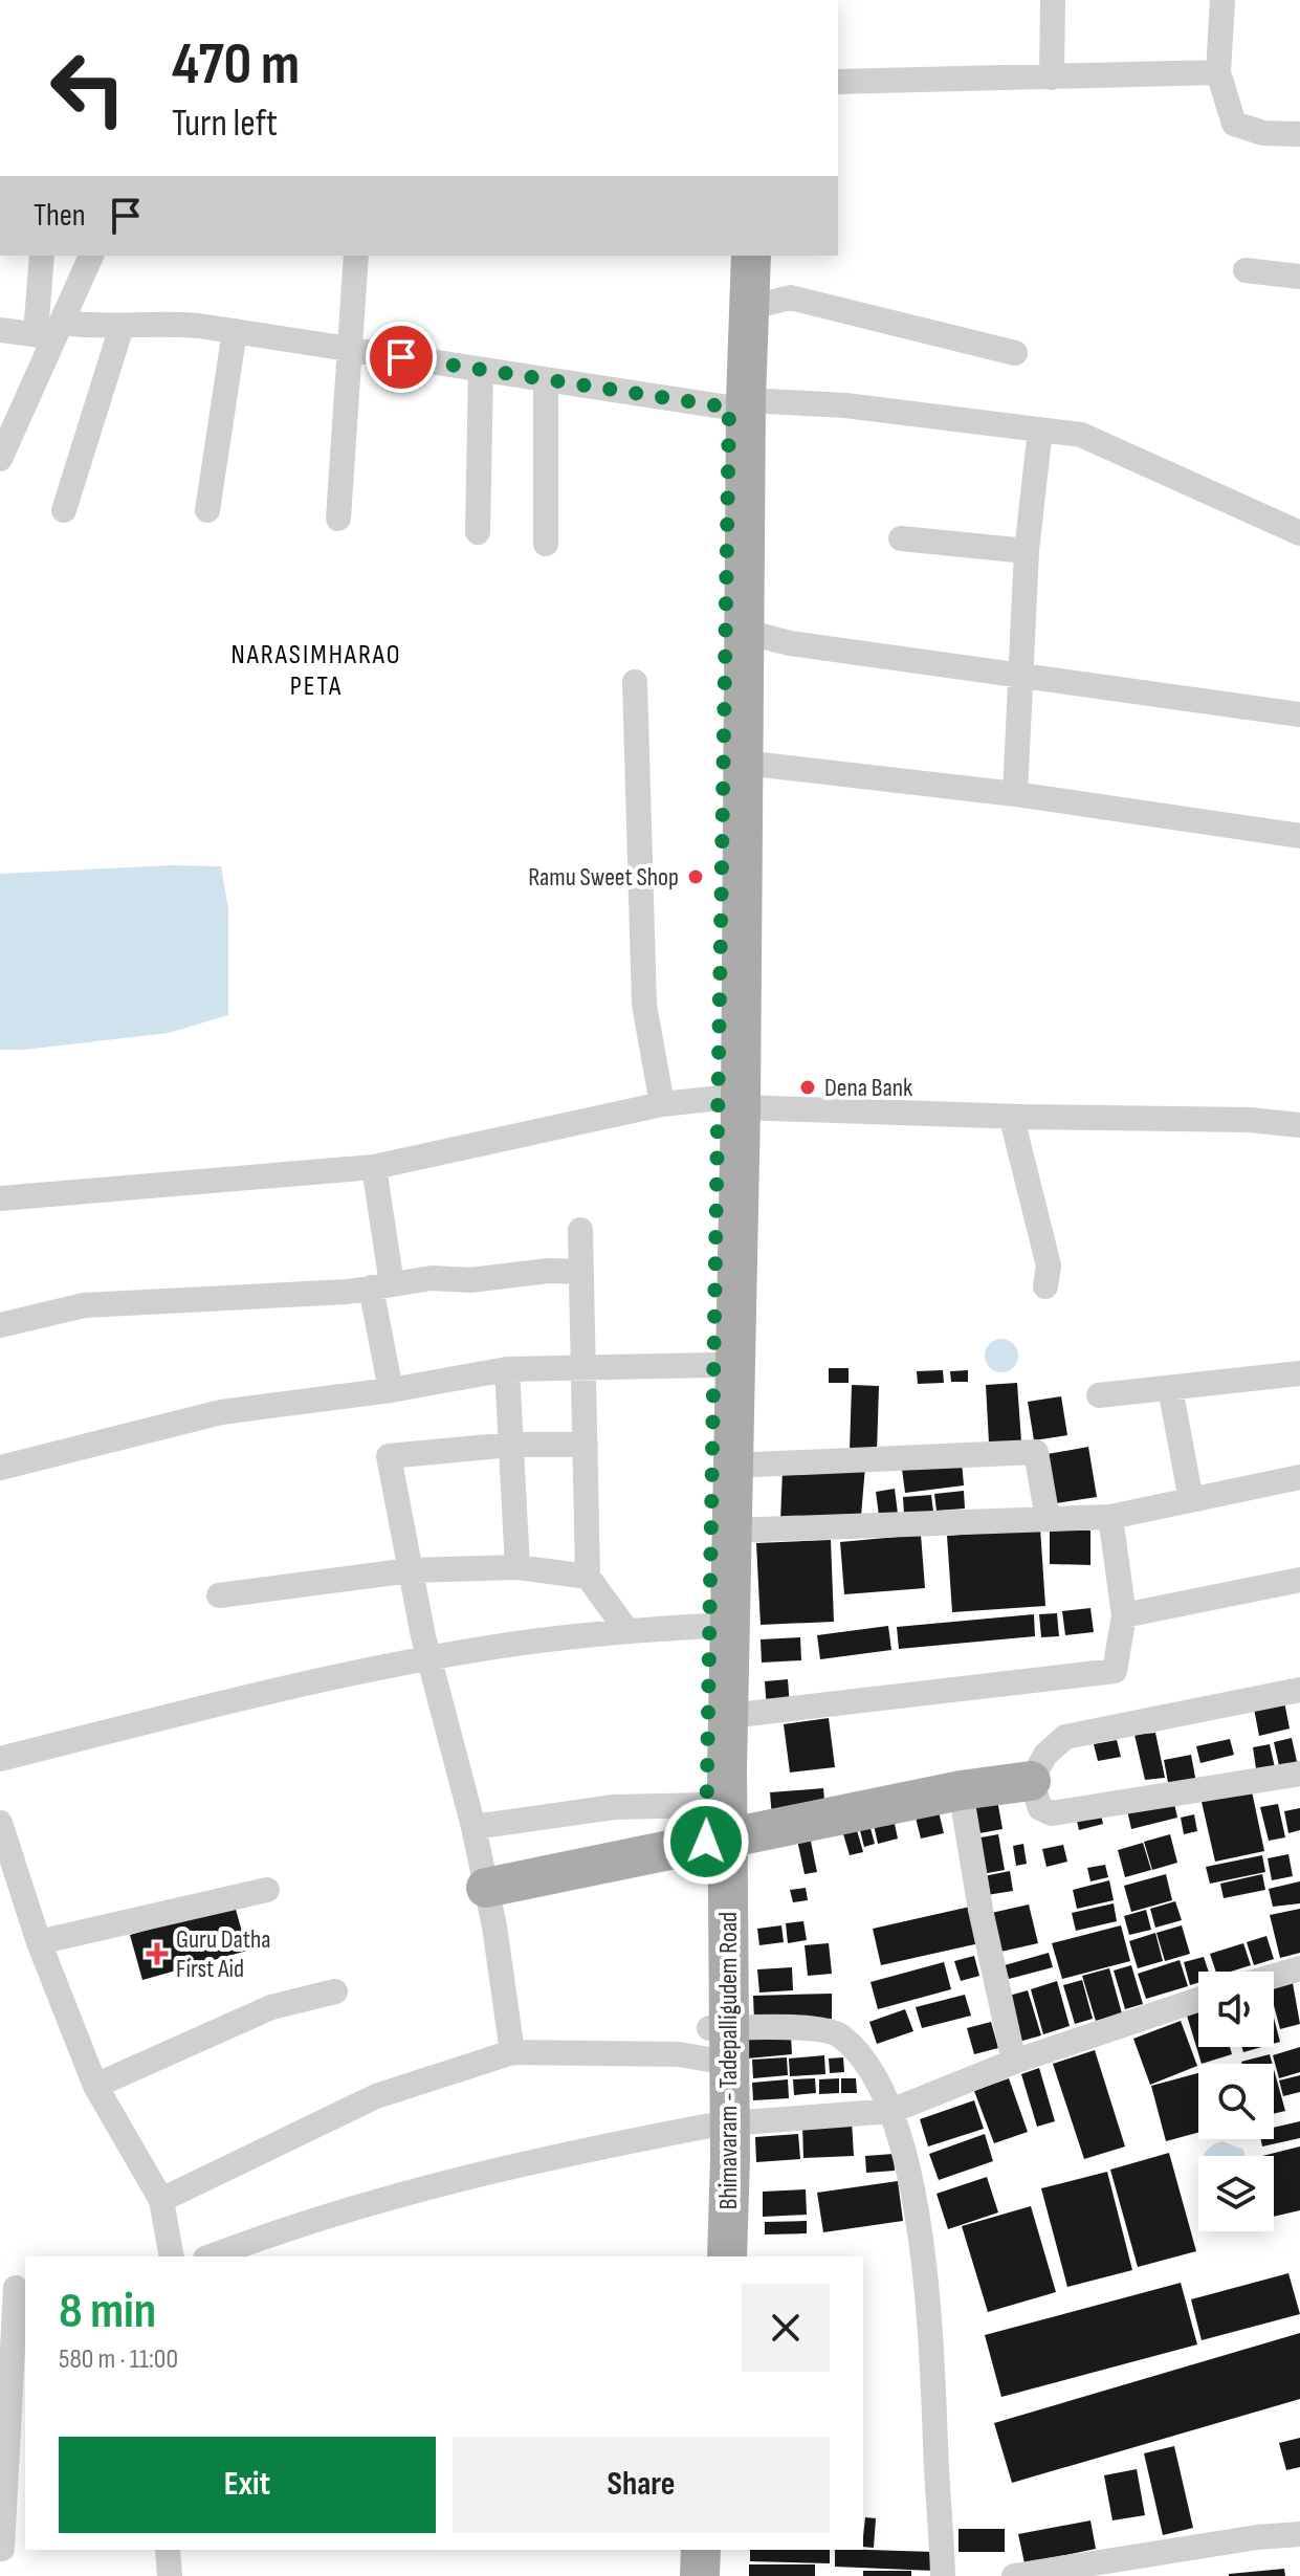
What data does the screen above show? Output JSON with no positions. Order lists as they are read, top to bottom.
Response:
{
  "streets": {
    "main road": ["Bhimavaram - Tadepalligudem Road"]
  },
  "districts": ["NARASIMHARAO PETA"],
  "places": {
    "other": ["Ramu Sweet Shop", "Dena Bank"],
    "health": ["Guru Datha First Aid"]
  },
  "page": {
    "turn": ["470 m", "Turn left"],
    "then": "Then",
    "heading": ["8 min", "580 m · 11:00"],
    "buttons": ["Exit", "Share"]
  }
}
